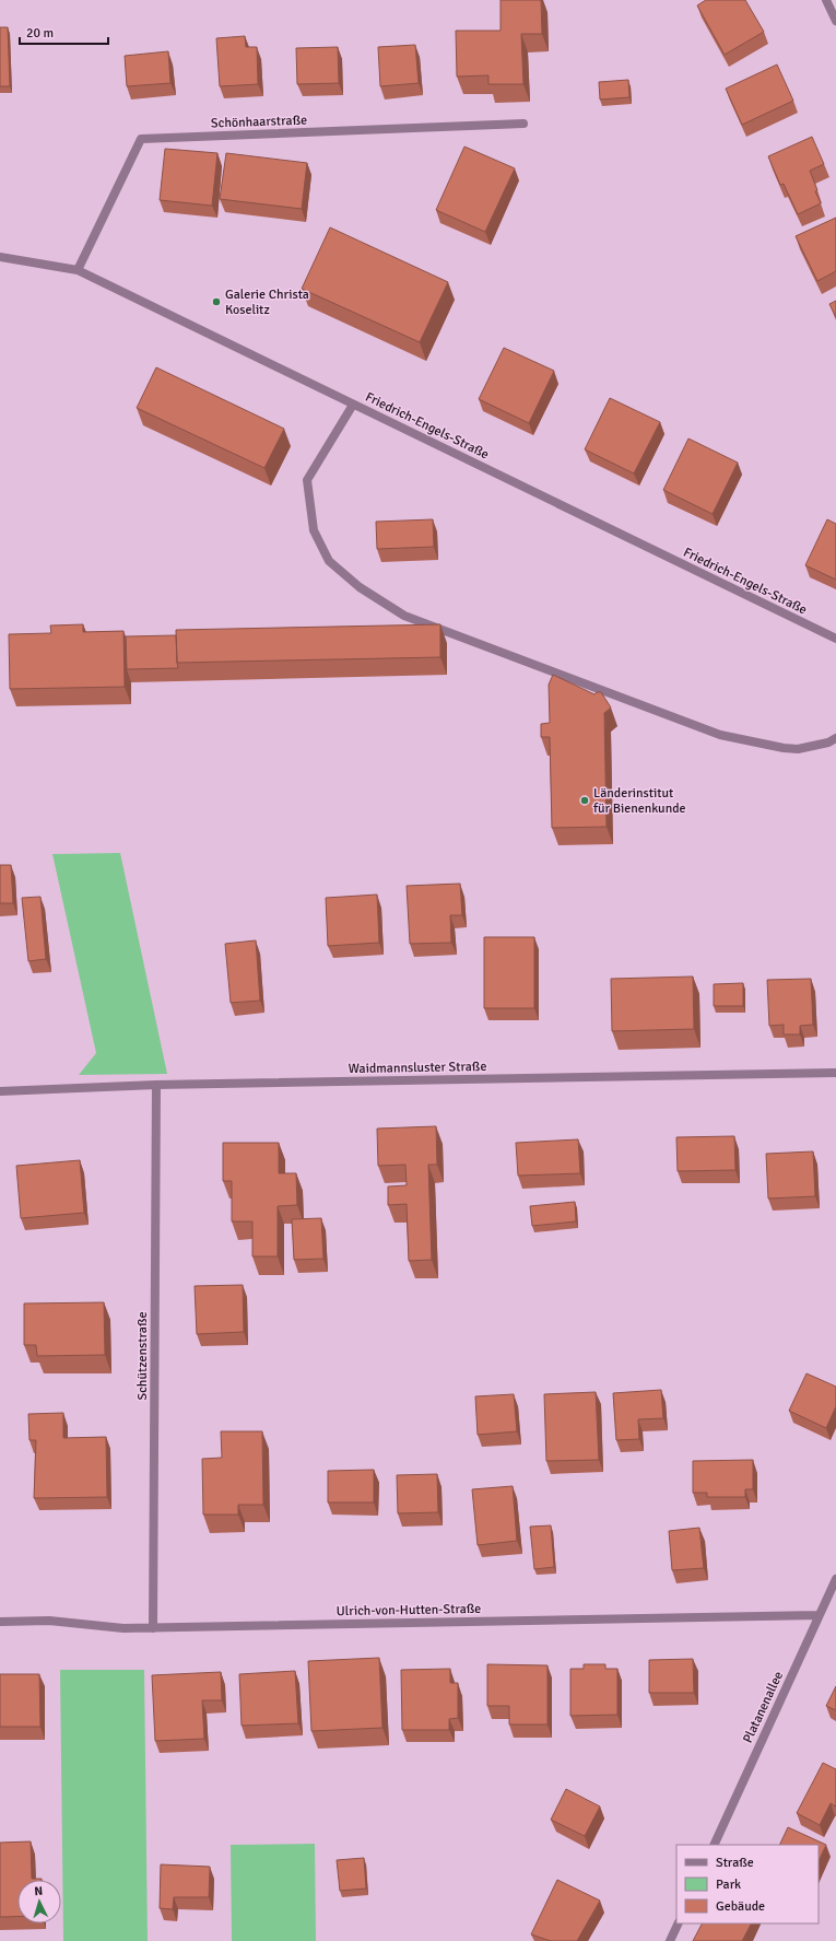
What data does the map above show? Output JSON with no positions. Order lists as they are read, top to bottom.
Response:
{
  "streets": {
    "street": [
      "Schönhaarstraße",
      "Friedrich-Engels-Straße",
      "Waidmannsluster Straße",
      "Schützenstraße",
      "Ulrich-von-Hutten-Straße",
      "Platanenallee"
    ]
  },
  "crossings": [
    ["Schönhaarstraße", "Friedrich-Engels-Straße"],
    ["Waidmannsluster Straße", "Schützenstraße"],
    ["Schützenstraße", "Ulrich-von-Hutten-Straße"],
    ["Ulrich-von-Hutten-Straße", "Platanenallee"]
  ],
  "places": ["Galerie Christa Koselitz", "Länderinstitut für Bienenkunde"],
  "legend": ["Straße", "Park", "Gebäude"],
  "scale_bar": "20 m",
  "north": "top"
}
